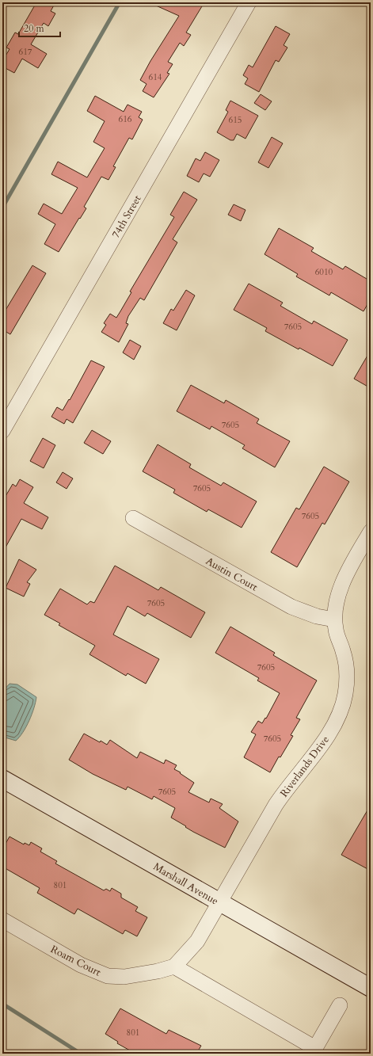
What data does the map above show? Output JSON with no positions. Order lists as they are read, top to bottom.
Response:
{
  "streets": {
    "street": [
      "74th Street",
      "Austin Court",
      "Riverlands Drive",
      "Marshall Avenue",
      "Roam Court"
    ]
  },
  "crossings": [
    ["Austin Court", "Riverlands Drive"],
    ["Riverlands Drive", "Marshall Avenue"]
  ],
  "house_numbers": [
    "617",
    "614",
    "616",
    "615",
    "6010",
    "7605",
    "7605",
    "7605",
    "7605",
    "7605",
    "7605",
    "7605",
    "7605",
    "801",
    "801"
  ],
  "scale_bar": "20 m"
}
